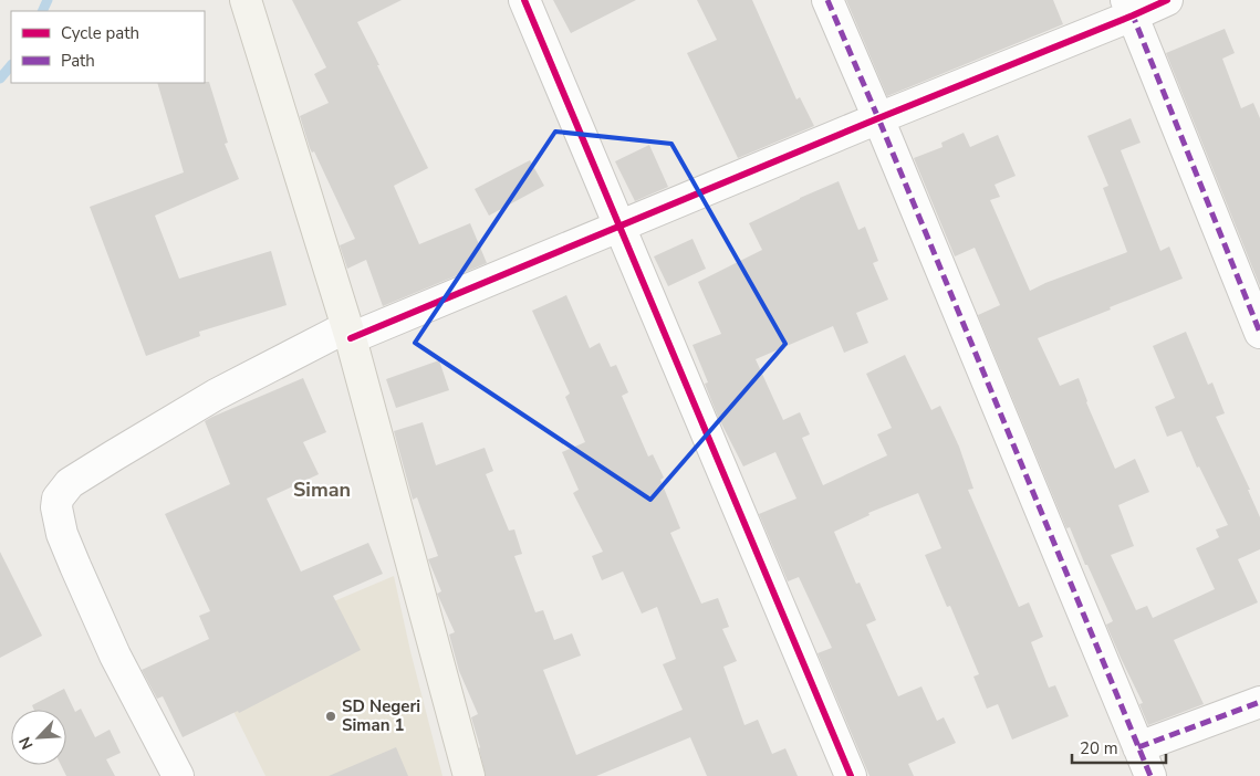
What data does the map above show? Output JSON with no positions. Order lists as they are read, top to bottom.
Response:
{
  "districts": ["Siman"],
  "places": ["SD Negeri Siman 1"],
  "legend": ["Cycle path", "Path"],
  "scale_bar": "20 m",
  "north": "bottom left"
}
